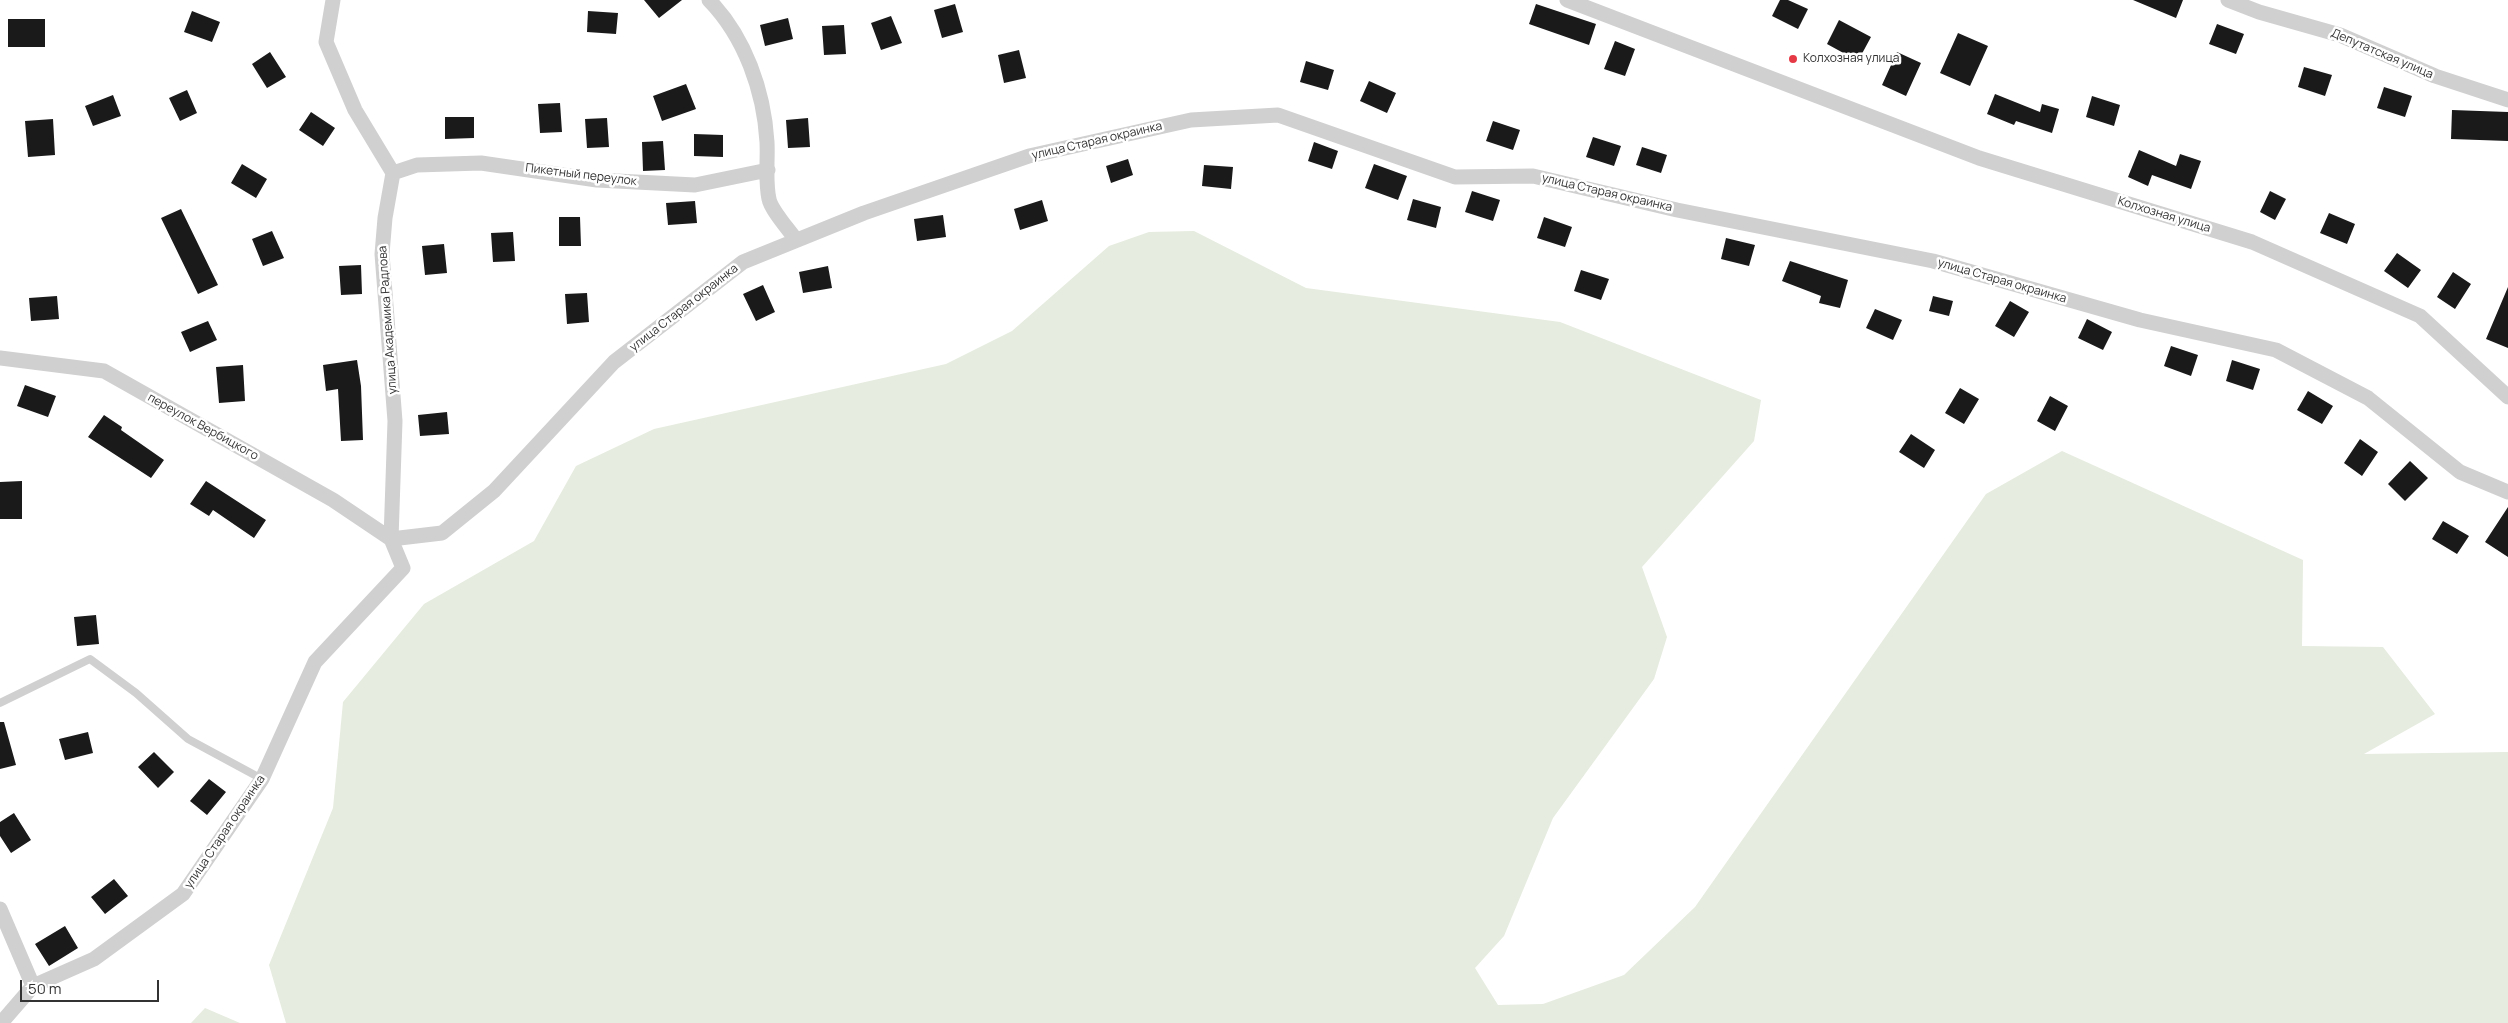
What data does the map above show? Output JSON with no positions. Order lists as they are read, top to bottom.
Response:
{
  "streets": {
    "street": [
      "Депутатская улица",
      "улица Старая окраинка",
      "Пикетный переулок",
      "Колхозная улица",
      "улица Академика Радлова",
      "переулок Вербицкого"
    ]
  },
  "crossings": [
    ["улица Старая окраинка", "улица Академика Радлова"],
    ["улица Старая окраинка", "переулок Вербицкого"],
    ["Пикетный переулок", "улица Академика Радлова"],
    ["улица Академика Радлова", "переулок Вербицкого"]
  ],
  "places": ["Колхозная улица"],
  "scale_bar": "50 m"
}
